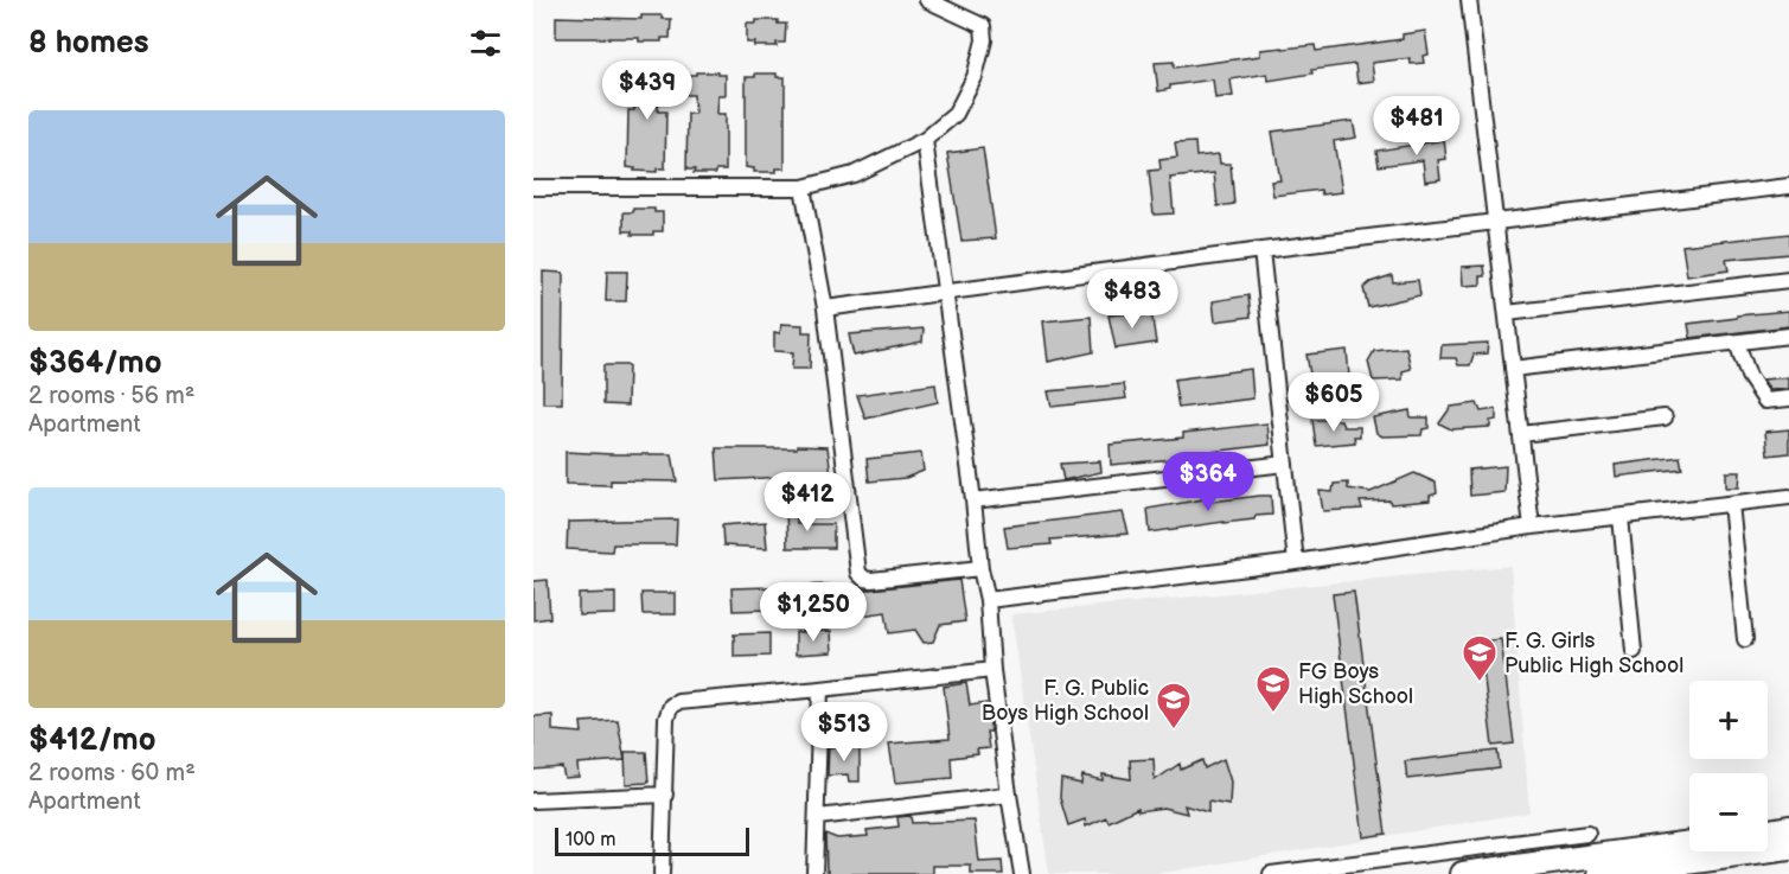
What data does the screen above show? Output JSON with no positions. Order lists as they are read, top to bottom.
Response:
{
  "places": {
    "school or university": ["F. G. Girls Public High School", "FG Boys High School", "F. G. Public Boys High School"]
  },
  "scale_bar": "100 m",
  "page": {
    "heading": "8 homes",
    "price": [
      "$439",
      "$481",
      "$483",
      "$605",
      "$364",
      "$412",
      "$1,250",
      "$513"
    ],
    "list": [
      {
        "name": "$364/mo",
        "note": "2 rooms · 56 m² · Apartment"
      },
      {
        "name": "$412/mo",
        "note": "2 rooms · 60 m² · Apartment"
      }
    ],
    "map_buttons": ["+", "−"],
    "scale": "100 m"
  }
}
